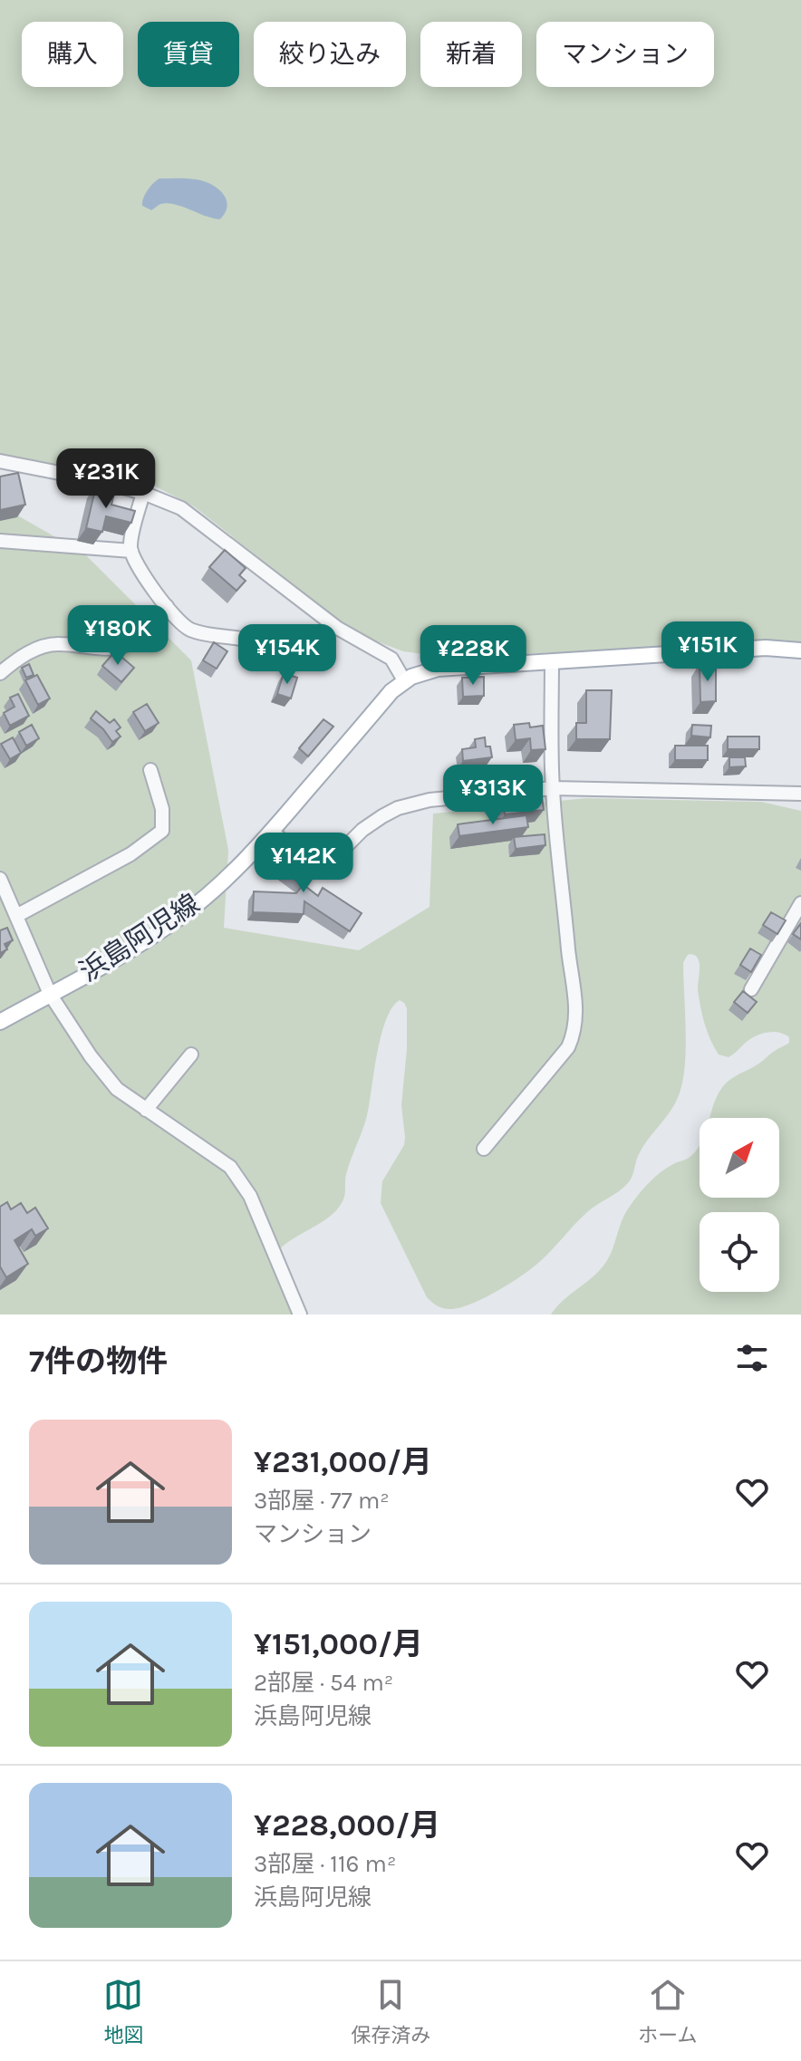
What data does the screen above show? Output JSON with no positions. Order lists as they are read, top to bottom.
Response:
{
  "streets": {
    "main road": ["浜島阿児線"]
  },
  "north": "top right",
  "page": {
    "chip": [
      "購入",
      "賃貸",
      "絞り込み",
      "新着",
      "マンション"
    ],
    "price": [
      "¥231K",
      "¥180K",
      "¥151K",
      "¥154K",
      "¥228K",
      "¥313K",
      "¥142K"
    ],
    "heading": "7件の物件",
    "list": [
      {
        "name": "¥231,000/月",
        "note": "3部屋 · 77 m² · マンション"
      },
      {
        "name": "¥151,000/月",
        "note": "2部屋 · 54 m² · 浜島阿児線"
      },
      {
        "name": "¥228,000/月",
        "note": "3部屋 · 116 m² · 浜島阿児線"
      }
    ],
    "tabs": ["地図", "保存済み", "ホーム"]
  }
}
